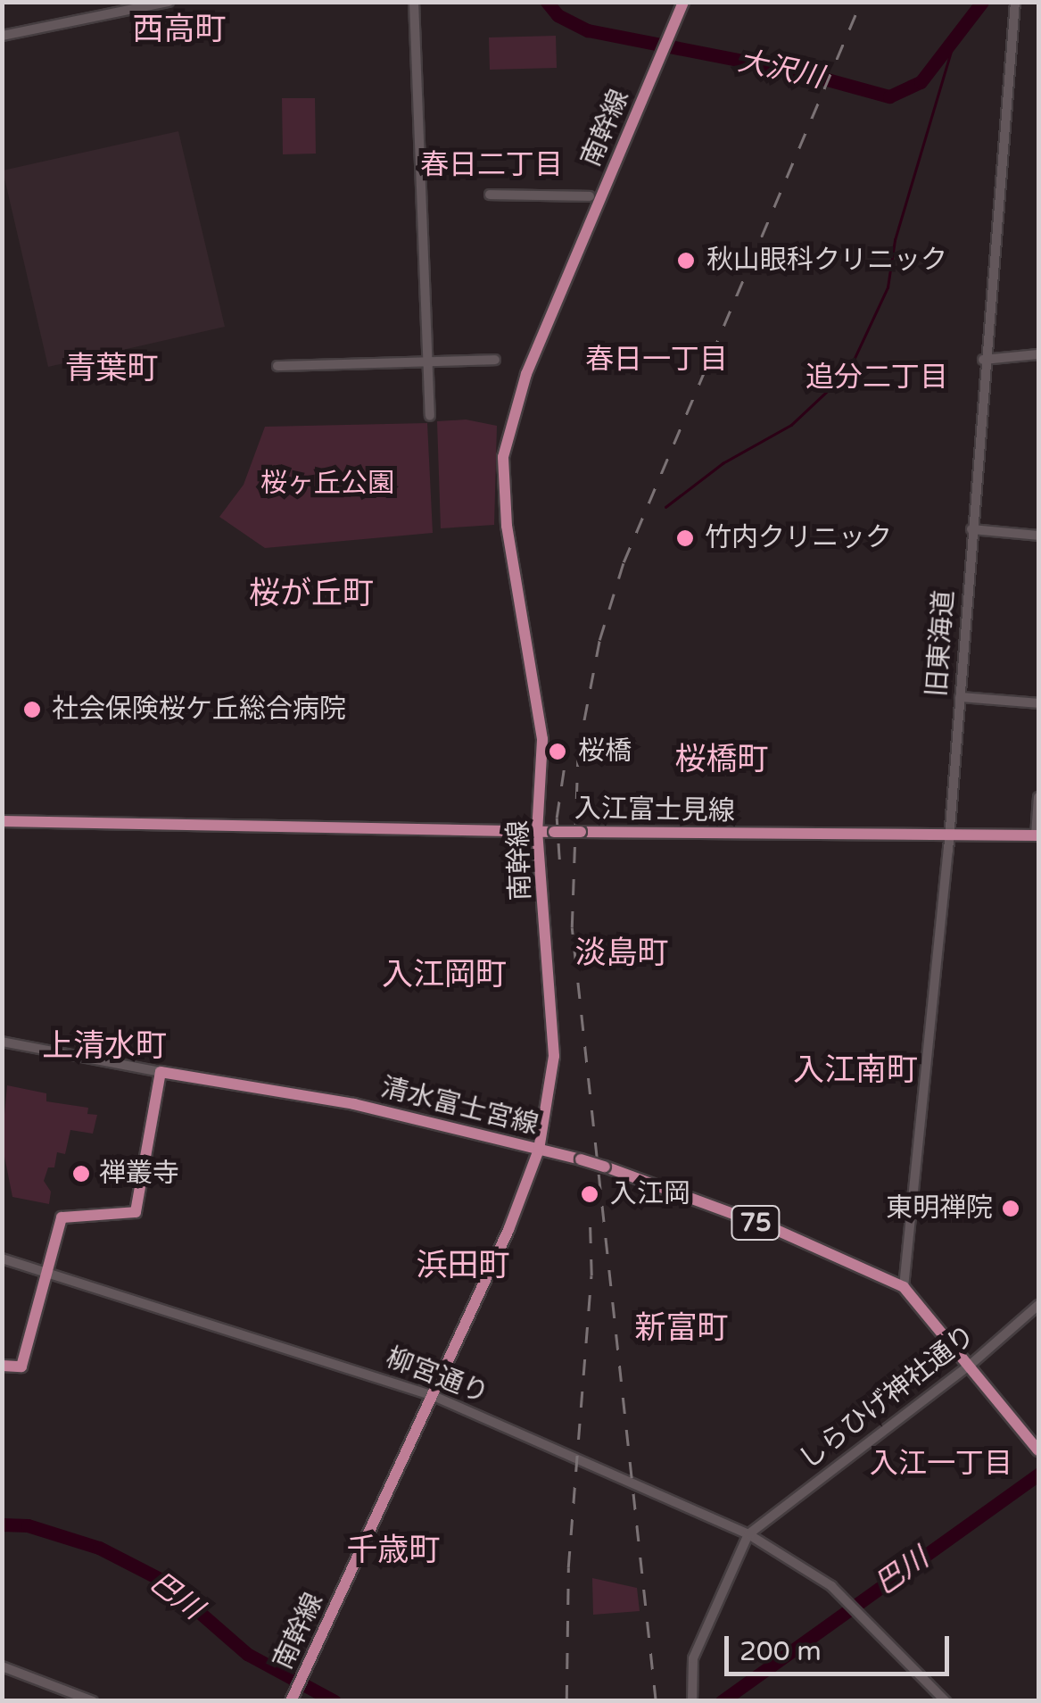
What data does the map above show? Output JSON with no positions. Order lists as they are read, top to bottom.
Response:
{
  "streets": {
    "main road": [
      "南幹線",
      "入江富士見線",
      "清水富士宮線",
      "75"
    ],
    "street": ["旧東海道", "柳宮通り", "しらひげ神社通り"]
  },
  "crossings": [
    ["南幹線", "入江富士見線"],
    ["南幹線", "清水富士宮線"],
    ["南幹線", "柳宮通り"],
    ["旧東海道", "入江富士見線"],
    ["旧東海道", "清水富士宮線"],
    ["清水富士宮線", "しらひげ神社通り"],
    ["柳宮通り", "しらひげ神社通り"]
  ],
  "districts": [
    "西高町",
    "春日二丁目",
    "春日一丁目",
    "青葉町",
    "追分二丁目",
    "桜が丘町",
    "桜橋町",
    "淡島町",
    "入江岡町",
    "上清水町",
    "入江南町",
    "浜田町",
    "新富町",
    "入江一丁目",
    "千歳町"
  ],
  "water": ["大沢川", "巴川"],
  "parks": ["桜ヶ丘公園"],
  "places": [
    "秋山眼科クリニック",
    "竹内クリニック",
    "社会保険桜ケ丘総合病院",
    "桜橋",
    "禅叢寺",
    "入江岡",
    "東明禅院"
  ],
  "scale_bar": "200 m"
}
